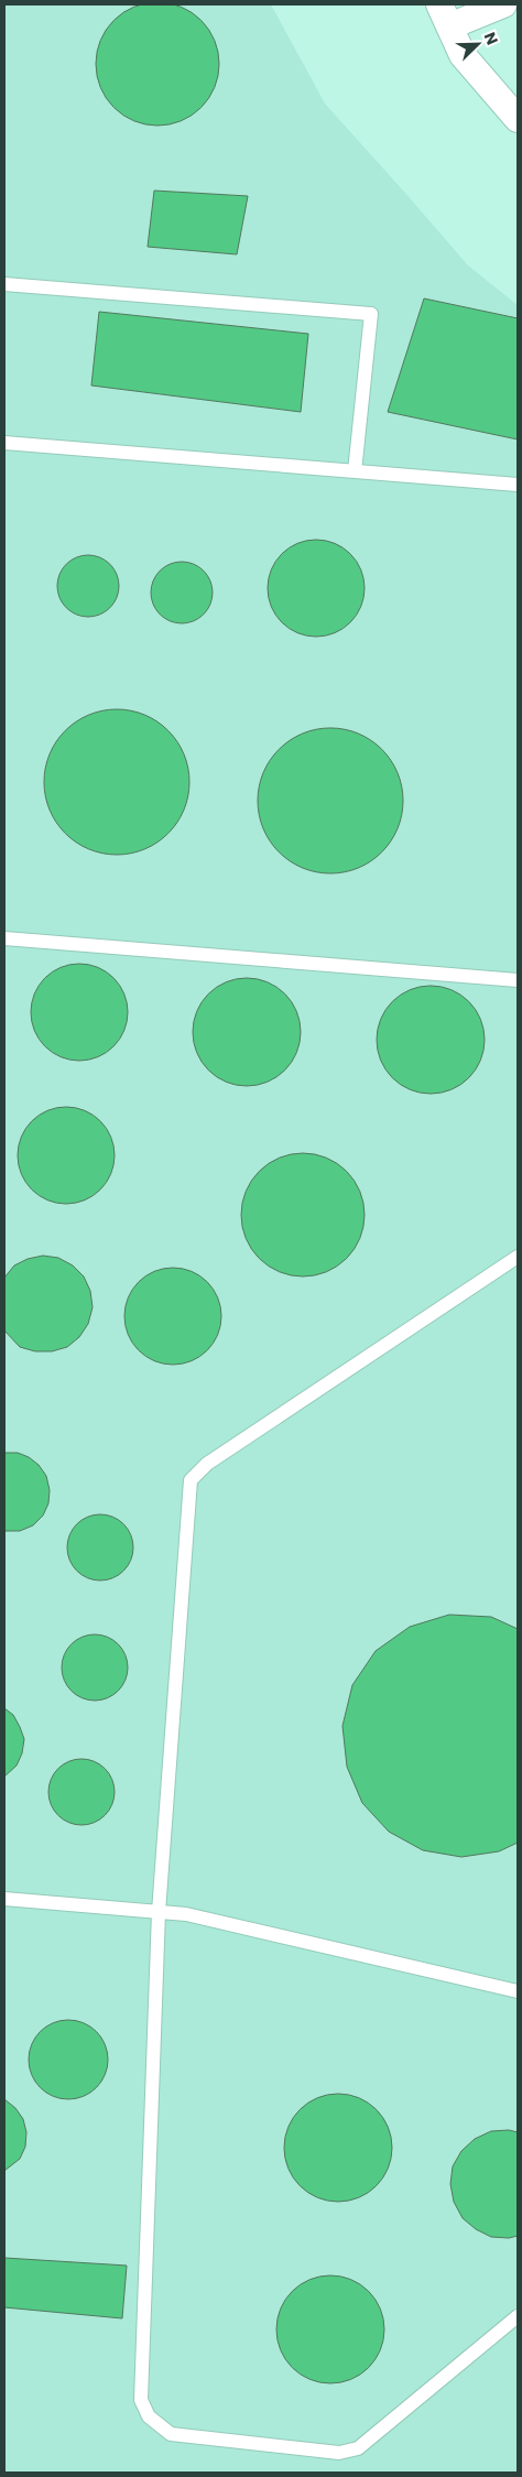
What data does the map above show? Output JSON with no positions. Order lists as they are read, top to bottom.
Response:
{
  "north": "top right"
}
